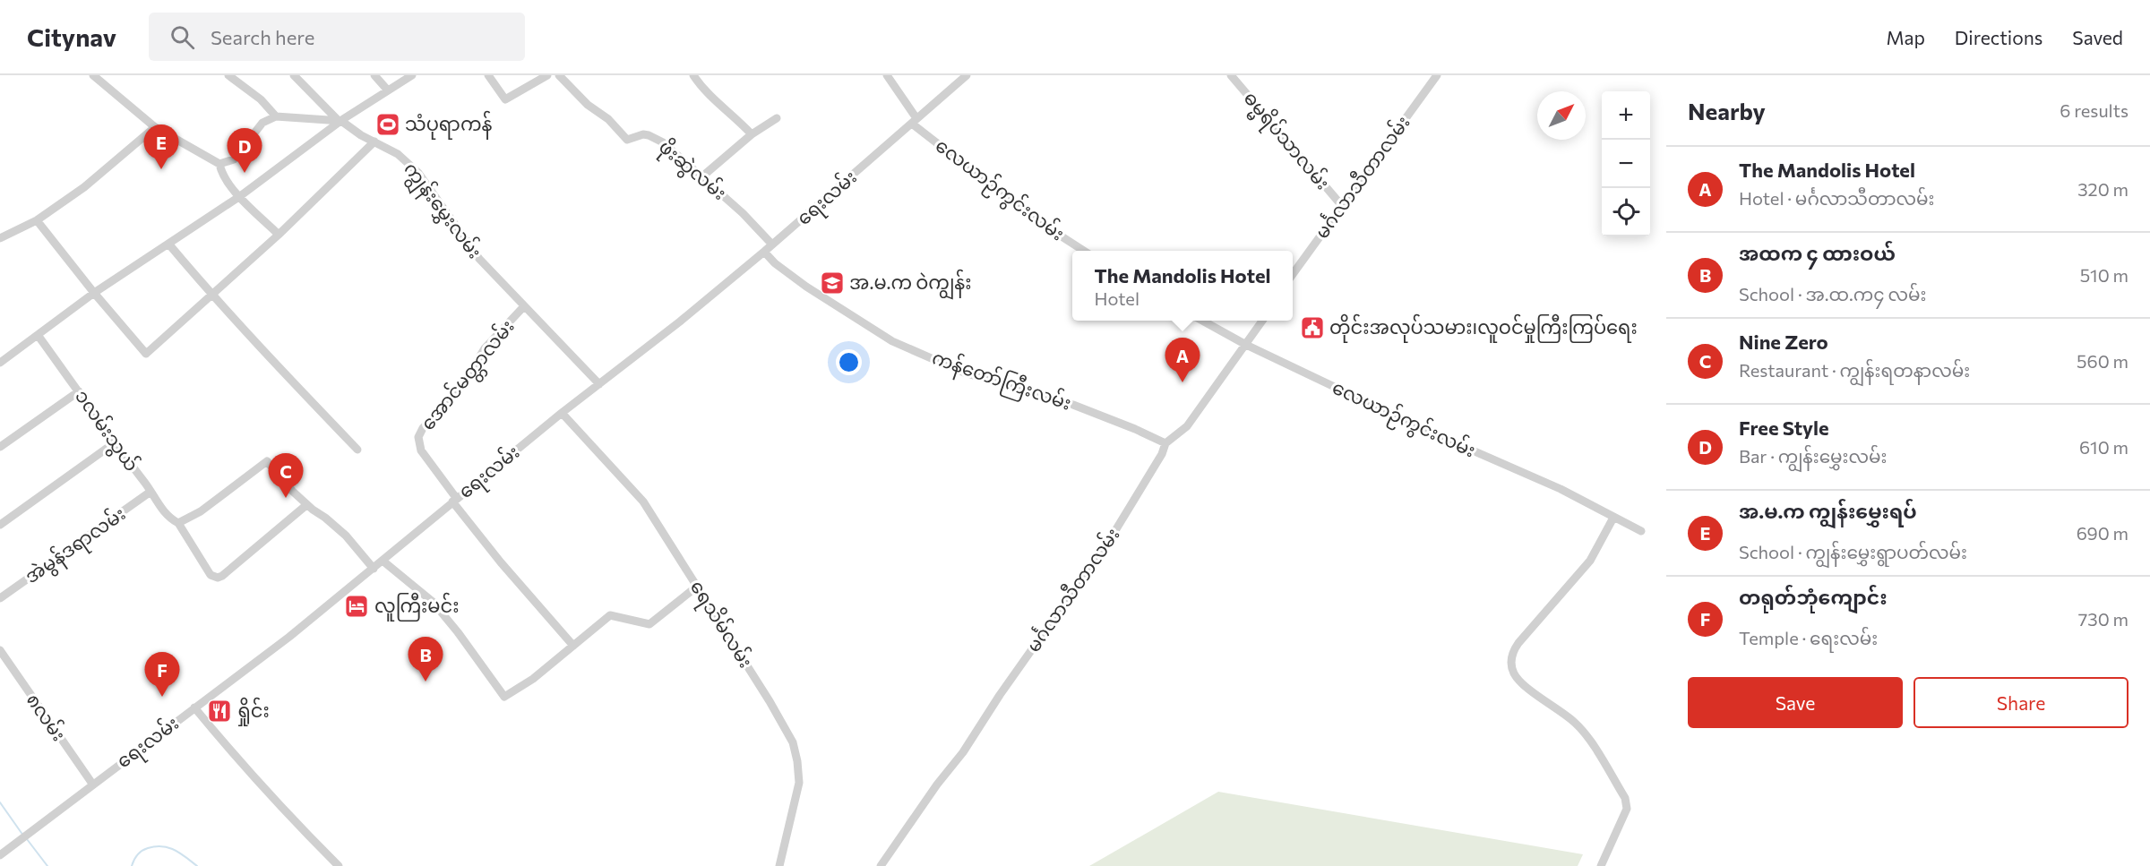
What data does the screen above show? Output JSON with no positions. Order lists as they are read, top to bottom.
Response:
{
  "streets": {
    "street": [
      "ဓမ္မရိပ်သာလမ်း",
      "ဖိုးဆွဲလမ်း",
      "မင်္ဂလာသီတာလမ်း",
      "လေယာဉ်ကွင်းလမ်း",
      "ရေးလမ်း",
      "ကျွန်းမွှေးလမ်း",
      "အောင်မတ္တာလမ်း",
      "ကန်တော်ကြီးလမ်း",
      "၁လမ်းသွယ်",
      "အဲမွန်ဒရာလမ်း",
      "ရေသိမ်လမ်း",
      "၈လမ်း"
    ]
  },
  "crossings": [
    ["ဓမ္မရိပ်သာလမ်း", "မင်္ဂလာသီတာလမ်း"],
    ["ဖိုးဆွဲလမ်း", "ရေးလမ်း"],
    ["မင်္ဂလာသီတာလမ်း", "လေယာဉ်ကွင်းလမ်း"],
    ["မင်္ဂလာသီတာလမ်း", "ကန်တော်ကြီးလမ်း"],
    ["လေယာဉ်ကွင်းလမ်း", "ရေးလမ်း"],
    ["ရေးလမ်း", "ကျွန်းမွှေးလမ်း"],
    ["ရေးလမ်း", "အောင်မတ္တာလမ်း"],
    ["ရေးလမ်း", "ကန်တော်ကြီးလမ်း"],
    ["ရေးလမ်း", "ရေသိမ်လမ်း"],
    ["ရေးလမ်း", "၈လမ်း"],
    ["ကျွန်းမွှေးလမ်း", "အောင်မတ္တာလမ်း"],
    ["၁လမ်းသွယ်", "အဲမွန်ဒရာလမ်း"]
  ],
  "places": {
    "sports": ["သံပုရာကန်"],
    "school or university": ["အ.မ.က ဝဲကျွန်း"],
    "public building": ["တိုင်းအလုပ်သမား၊လူဝင်မှုကြီးကြပ်ရေး"],
    "hotel": ["လူကြီးမင်း"],
    "restaurant": ["ရှိုင်း"]
  },
  "north": "top right",
  "page": {
    "header": "Citynav",
    "search": "Search here",
    "nav": ["Map", "Directions", "Saved"],
    "heading": ["Nearby", "6 results"],
    "map_buttons": ["+", "−"],
    "pins": [
      "E",
      "D",
      "A",
      "C",
      "B",
      "F"
    ],
    "list": [
      {
        "mark": "A",
        "name": "The Mandolis Hotel",
        "note": "Hotel · မင်္ဂလာသီတာလမ်း",
        "value": "320 m"
      },
      {
        "mark": "B",
        "name": "အထက ၄ ထားဝယ်",
        "note": "School · အ.ထ.က၄ လမ်း",
        "value": "510 m"
      },
      {
        "mark": "C",
        "name": "Nine Zero",
        "note": "Restaurant · ကျွန်းရတနာလမ်း",
        "value": "560 m"
      },
      {
        "mark": "D",
        "name": "Free Style",
        "note": "Bar · ကျွန်းမွှေးလမ်း",
        "value": "610 m"
      },
      {
        "mark": "E",
        "name": "အ.မ.က ကျွန်းမွှေးရပ်",
        "note": "School · ကျွန်းမွှေးရွာပတ်လမ်း",
        "value": "690 m"
      },
      {
        "mark": "F",
        "name": "တရုတ်ဘုံကျောင်း",
        "note": "Temple · ရေးလမ်း",
        "value": "730 m"
      }
    ],
    "popup": ["The Mandolis Hotel", "Hotel"],
    "buttons": ["Save", "Share"]
  }
}
